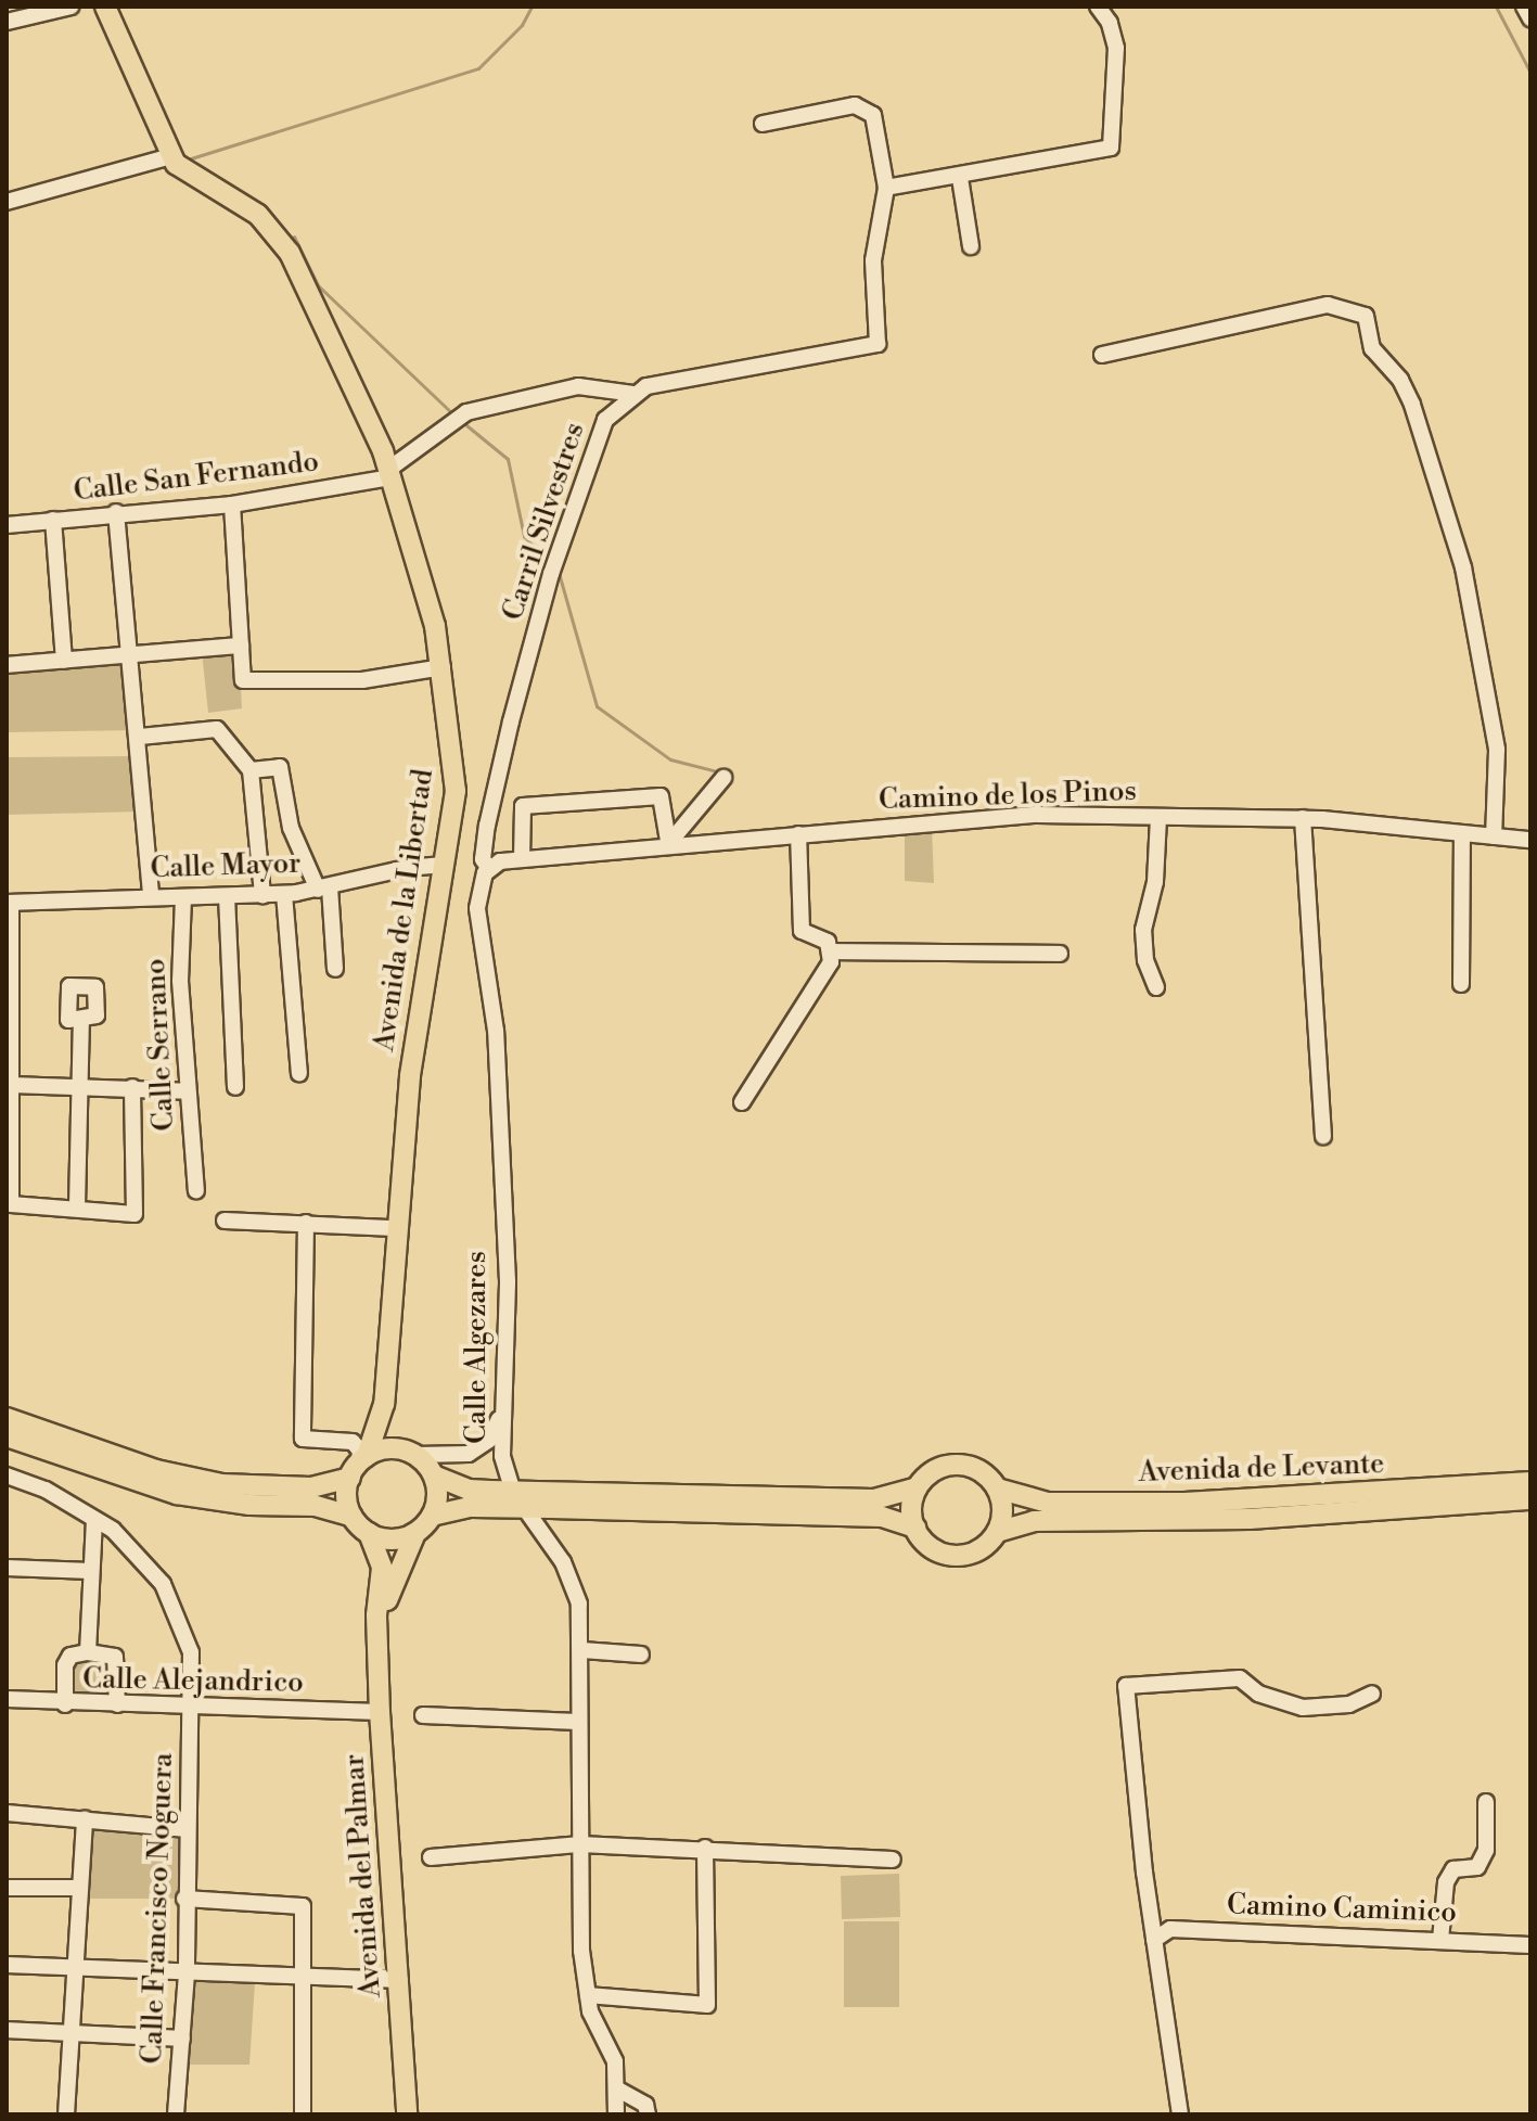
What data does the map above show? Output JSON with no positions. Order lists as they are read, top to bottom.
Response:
{
  "streets": {
    "main road": ["Avenida de la Libertad", "Avenida de Levante", "Avenida del Palmar"],
    "street": [
      "Calle San Fernando",
      "Carril Silvestres",
      "Camino de los Pinos",
      "Calle Mayor",
      "Calle Serrano",
      "Calle Algezares",
      "Calle Alejandrico",
      "Calle Francisco Noguera",
      "Camino Caminico"
    ]
  },
  "crossings": [
    ["Calle San Fernando", "Avenida de la Libertad"],
    ["Carril Silvestres", "Camino de los Pinos"],
    ["Carril Silvestres", "Calle Algezares"],
    ["Camino de los Pinos", "Calle Algezares"],
    ["Calle Mayor", "Avenida de la Libertad"],
    ["Calle Mayor", "Calle Serrano"],
    ["Avenida de la Libertad", "Avenida del Palmar"],
    ["Calle Alejandrico", "Avenida del Palmar"],
    ["Calle Alejandrico", "Calle Francisco Noguera"]
  ]
}
